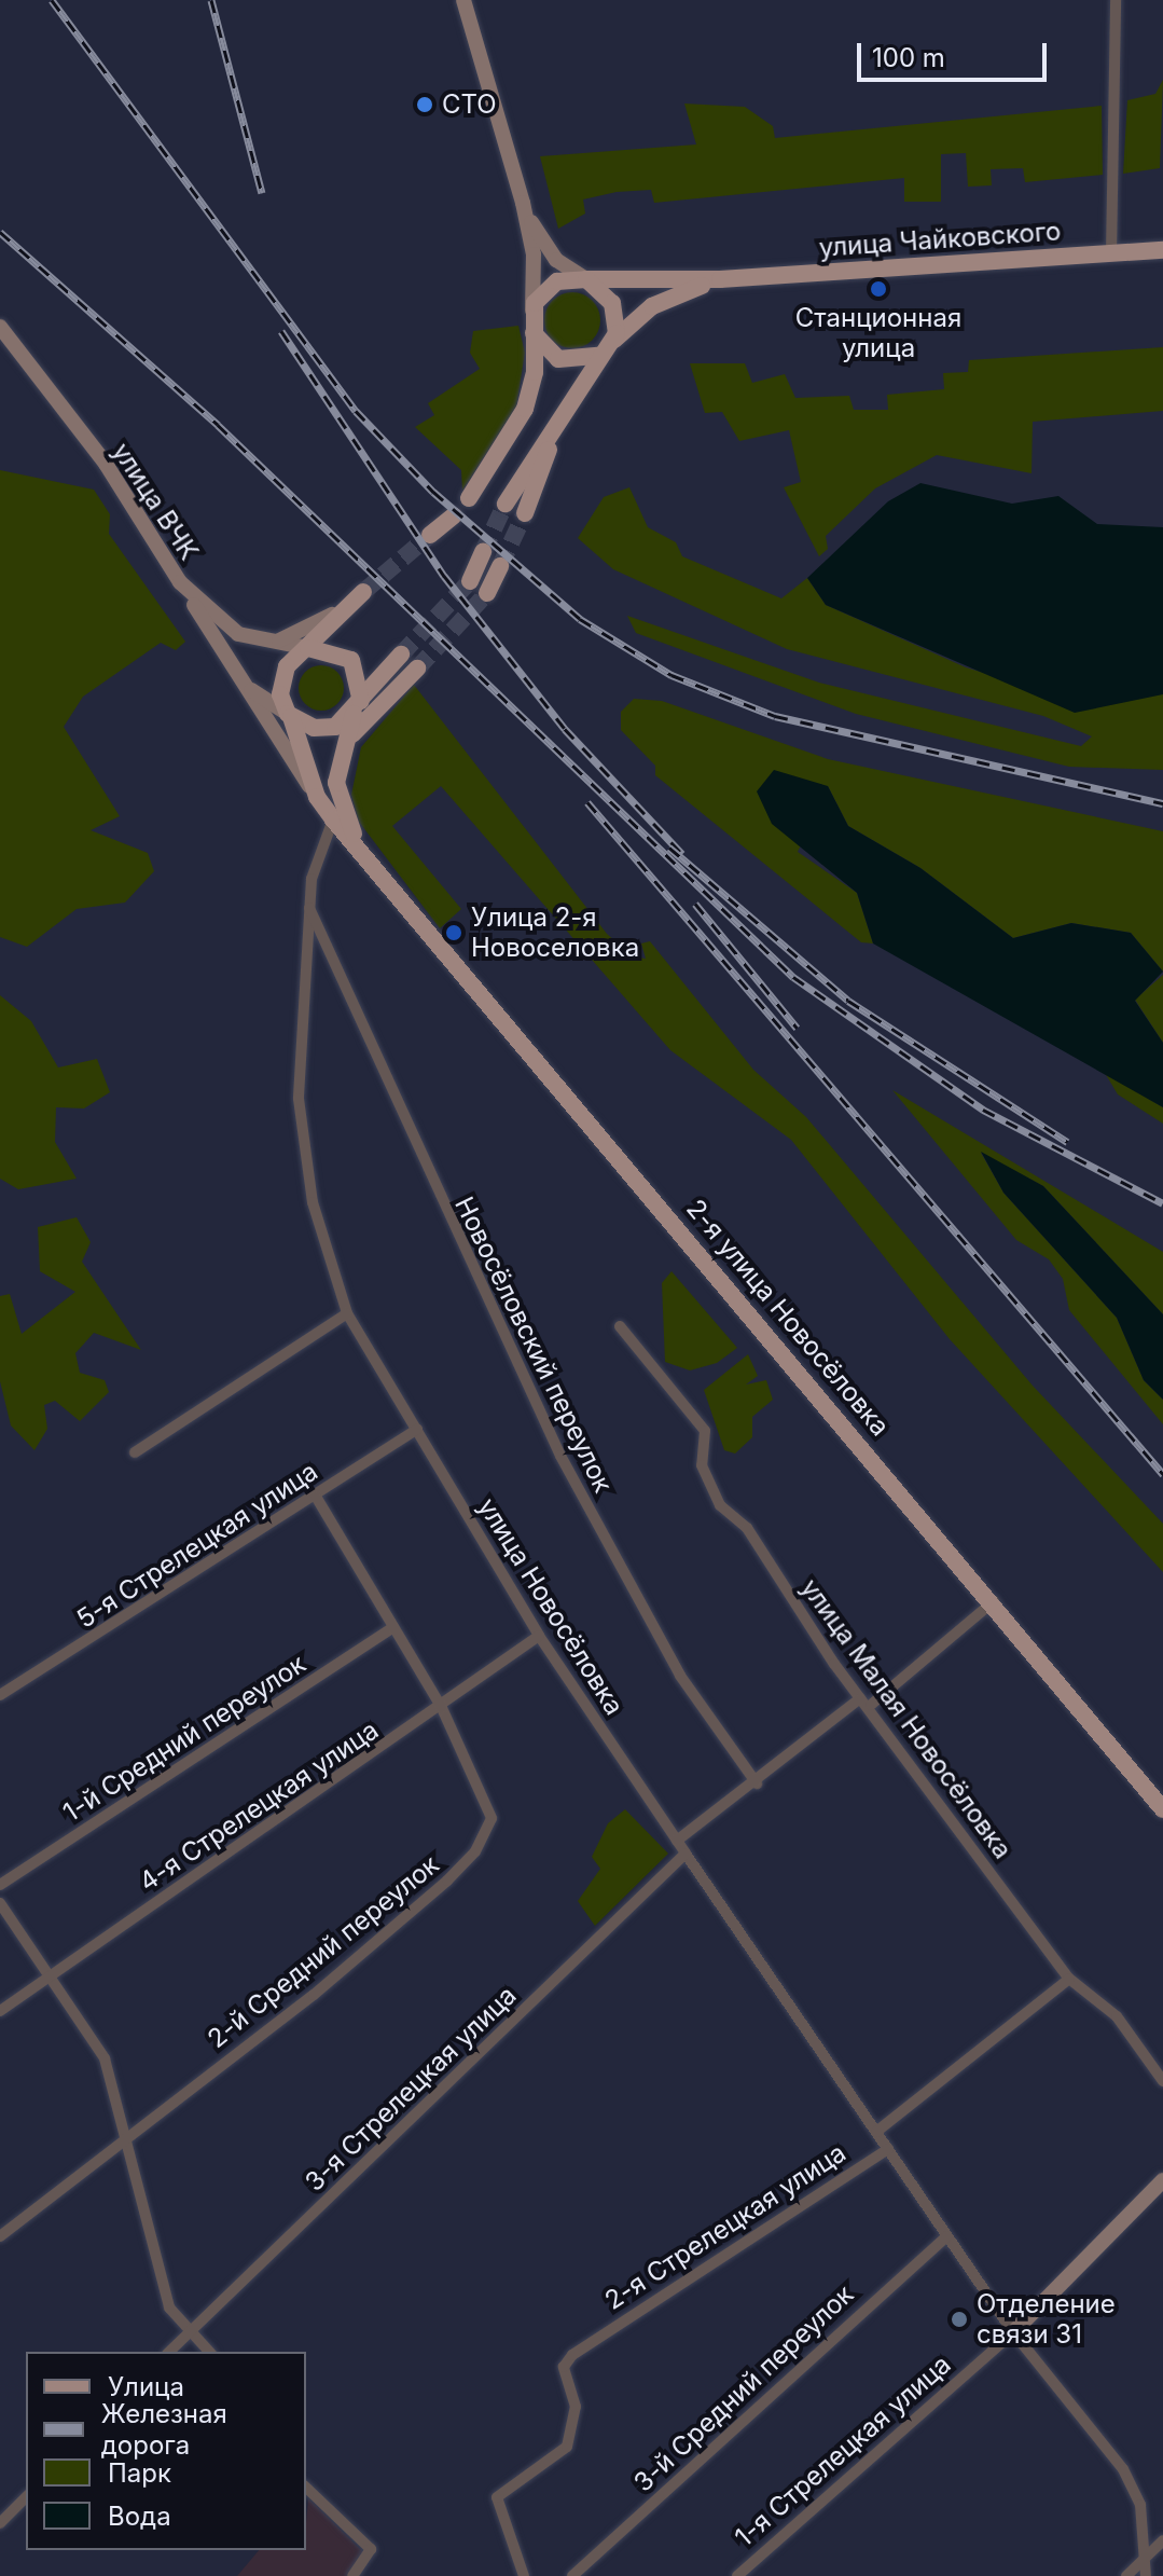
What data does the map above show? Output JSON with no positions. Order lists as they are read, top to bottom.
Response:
{
  "streets": {
    "main road": [
      "улица Чайковского",
      "улица ВЧК",
      "2-я улица Новосёловка",
      "1-я Стрелецкая улица"
    ],
    "street": [
      "Новосёловский переулок",
      "5-я Стрелецкая улица",
      "улица Новосёловка",
      "улица Малая Новосёловка",
      "1-й Средний переулок",
      "4-я Стрелецкая улица",
      "2-й Средний переулок",
      "3-я Стрелецкая улица",
      "2-я Стрелецкая улица",
      "3-й Средний переулок"
    ]
  },
  "crossings": [
    ["улица ВЧК", "2-я улица Новосёловка"],
    ["2-я улица Новосёловка", "улица Новосёловка"],
    ["Новосёловский переулок", "улица Новосёловка"],
    ["5-я Стрелецкая улица", "улица Новосёловка"],
    ["5-я Стрелецкая улица", "2-й Средний переулок"],
    ["улица Новосёловка", "4-я Стрелецкая улица"],
    ["улица Новосёловка", "3-я Стрелецкая улица"],
    ["улица Новосёловка", "2-я Стрелецкая улица"],
    ["улица Новосёловка", "3-й Средний переулок"],
    ["улица Новосёловка", "1-я Стрелецкая улица"],
    ["улица Малая Новосёловка", "2-я Стрелецкая улица"],
    ["1-й Средний переулок", "2-й Средний переулок"],
    ["4-я Стрелецкая улица", "2-й Средний переулок"]
  ],
  "places": [
    "СТО",
    "Станционная улица",
    "Улица 2-я Новоселовка",
    "Отделение связи 31"
  ],
  "legend": [
    "Улица",
    "Железная дорога",
    "Парк",
    "Вода"
  ],
  "scale_bar": "100 m"
}
